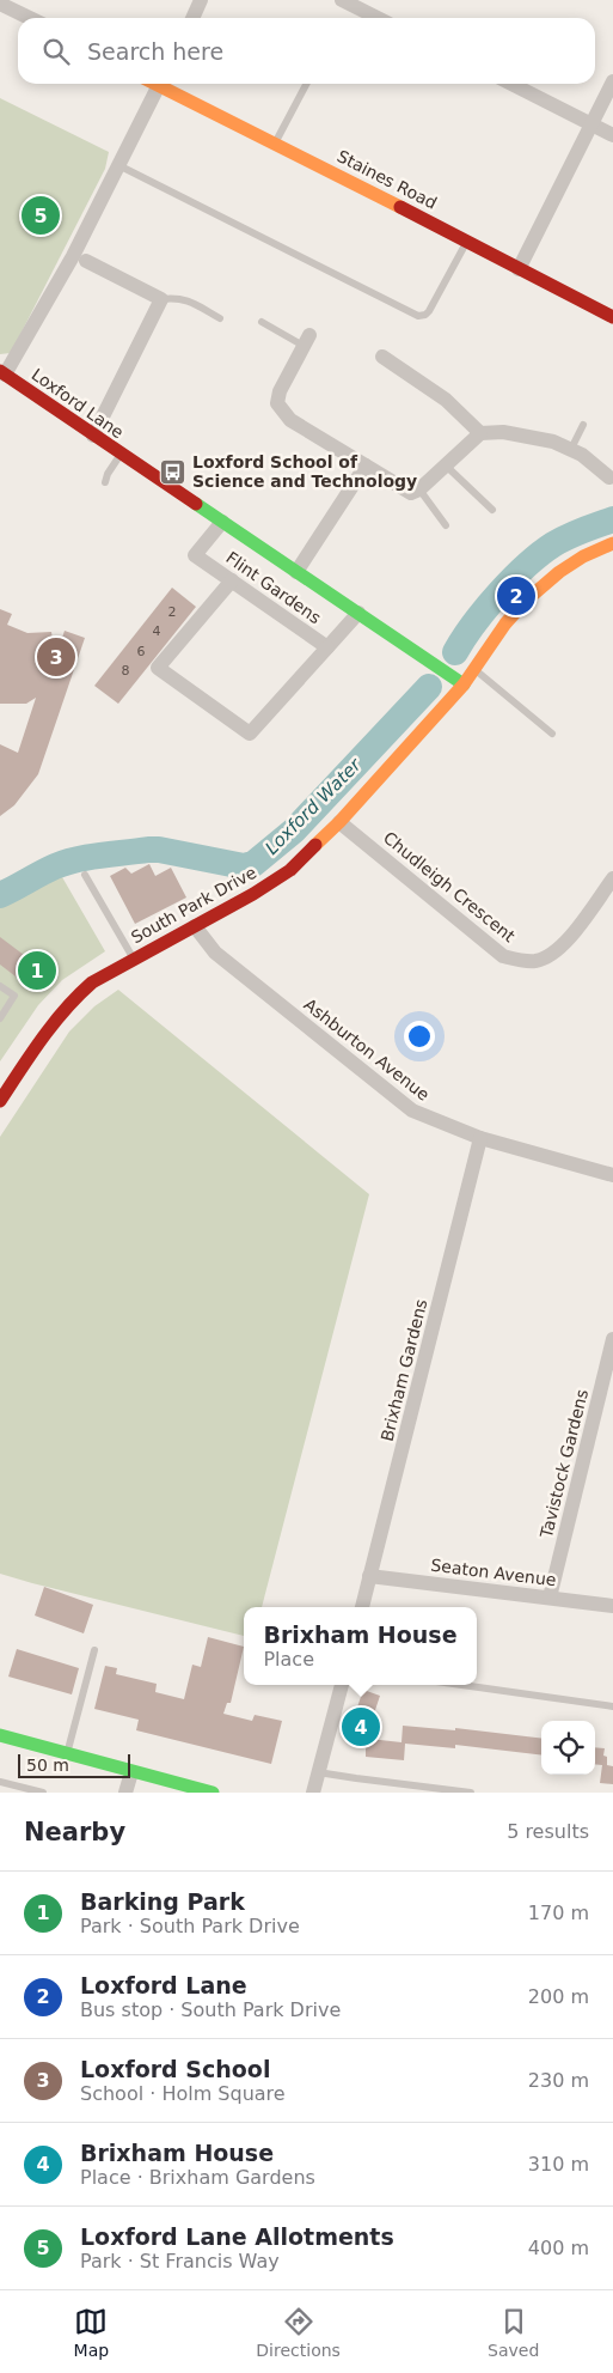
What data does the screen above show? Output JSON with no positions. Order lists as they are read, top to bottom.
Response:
{
  "streets": {
    "street": [
      "Staines Road",
      "Loxford Lane",
      "Flint Gardens",
      "Chudleigh Crescent",
      "South Park Drive",
      "Ashburton Avenue",
      "Brixham Gardens",
      "Tavistock Gardens",
      "Seaton Avenue"
    ]
  },
  "crossings": [
    ["Loxford Lane", "Flint Gardens"],
    ["Loxford Lane", "South Park Drive"],
    ["Chudleigh Crescent", "South Park Drive"],
    ["South Park Drive", "Ashburton Avenue"],
    ["Ashburton Avenue", "Brixham Gardens"],
    ["Brixham Gardens", "Seaton Avenue"],
    ["Tavistock Gardens", "Seaton Avenue"]
  ],
  "water": ["Loxford Water"],
  "places": {
    "bus stop": ["Loxford School of Science and Technology"]
  },
  "house_numbers": [
    "2",
    "4",
    "6",
    "8"
  ],
  "scale_bar": "50 m",
  "page": {
    "search": "Search here",
    "pins": [
      "5",
      "2",
      "3",
      "1",
      "4"
    ],
    "popup": ["Brixham House", "Place"],
    "scale": "50 m",
    "heading": ["Nearby", "5 results"],
    "list": [
      {
        "mark": "1",
        "name": "Barking Park",
        "note": "Park · South Park Drive",
        "value": "170 m"
      },
      {
        "mark": "2",
        "name": "Loxford Lane",
        "note": "Bus stop · South Park Drive",
        "value": "200 m"
      },
      {
        "mark": "3",
        "name": "Loxford School",
        "note": "School · Holm Square",
        "value": "230 m"
      },
      {
        "mark": "4",
        "name": "Brixham House",
        "note": "Place · Brixham Gardens",
        "value": "310 m"
      },
      {
        "mark": "5",
        "name": "Loxford Lane Allotments",
        "note": "Park · St Francis Way",
        "value": "400 m"
      }
    ],
    "nav": ["Map", "Directions", "Saved"]
  }
}
